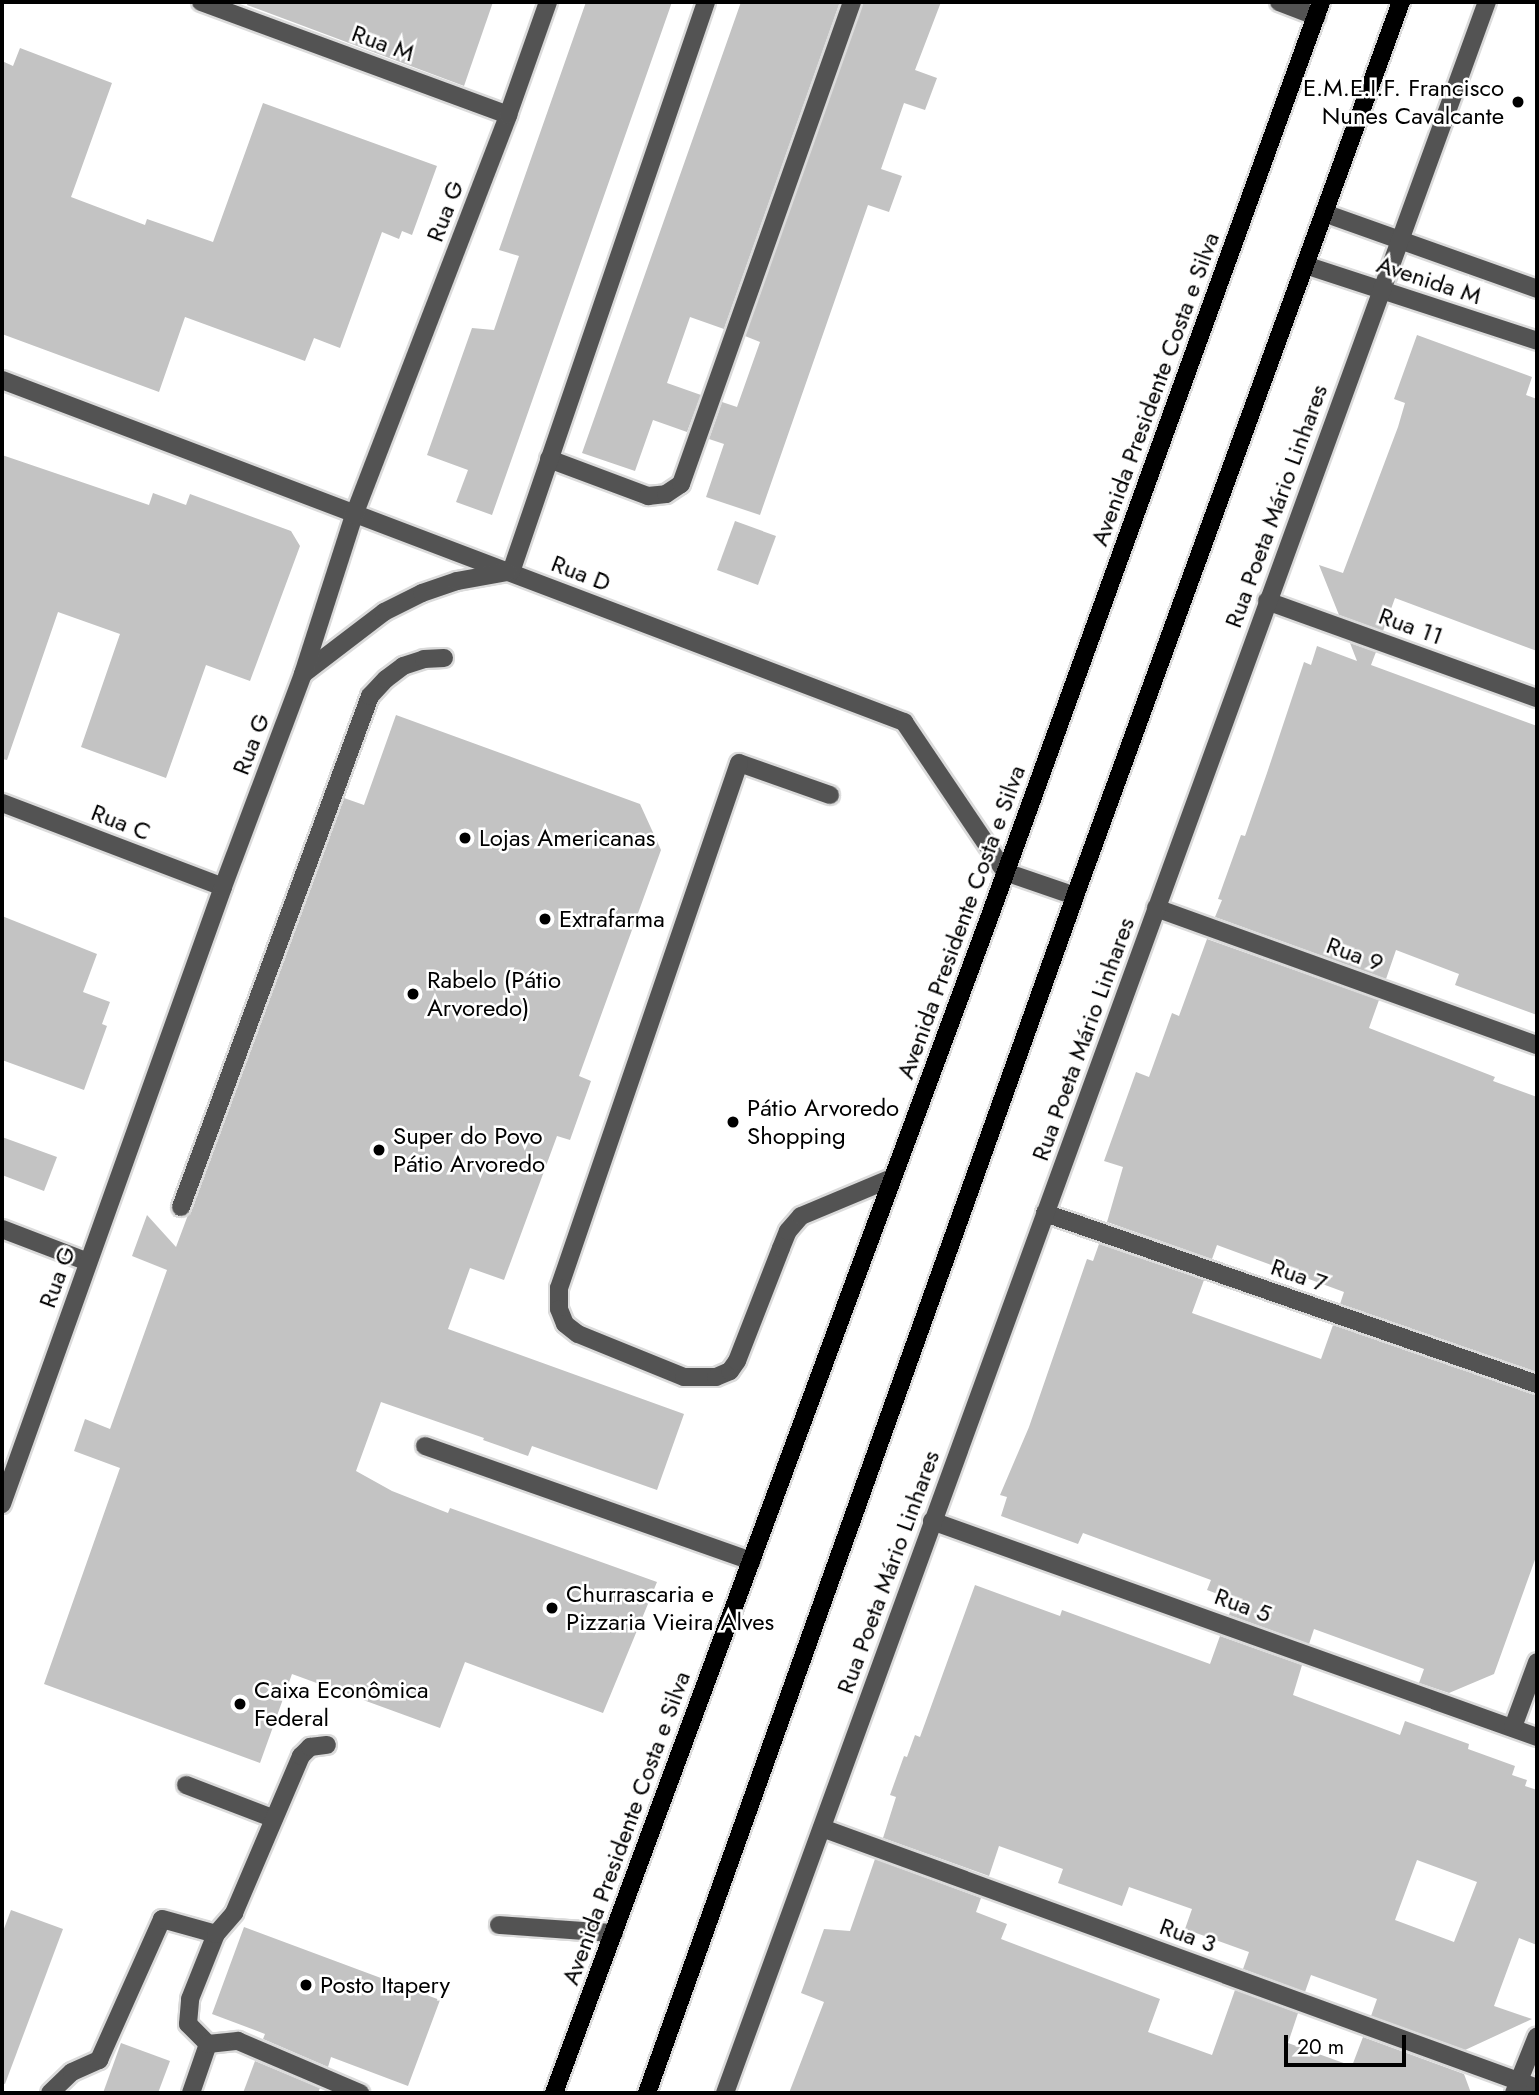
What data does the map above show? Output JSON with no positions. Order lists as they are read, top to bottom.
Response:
{
  "streets": {
    "main road": ["Avenida Presidente Costa e Silva"],
    "street": [
      "Rua M",
      "Rua G",
      "Avenida M",
      "Rua Poeta Mário Linhares",
      "Rua D",
      "Rua 11",
      "Rua C",
      "Rua 9",
      "Rua 7",
      "Rua 5",
      "Rua 3"
    ]
  },
  "crossings": [
    ["Rua M", "Rua G"],
    ["Rua G", "Rua D"],
    ["Rua G", "Rua C"],
    ["Avenida M", "Rua Poeta Mário Linhares"],
    ["Avenida Presidente Costa e Silva", "Rua D"],
    ["Rua Poeta Mário Linhares", "Rua 11"],
    ["Rua Poeta Mário Linhares", "Rua 9"],
    ["Rua Poeta Mário Linhares", "Rua 7"],
    ["Rua Poeta Mário Linhares", "Rua 5"],
    ["Rua Poeta Mário Linhares", "Rua 3"]
  ],
  "places": [
    "E.M.E.I.F. Francisco Nunes Cavalcante",
    "Lojas Americanas",
    "Extrafarma",
    "Rabelo (Pátio Arvoredo)",
    "Pátio Arvoredo Shopping",
    "Super do Povo Pátio Arvoredo",
    "Churrascaria e Pizzaria Vieira Alves",
    "Caixa Econômica Federal",
    "Posto Itapery"
  ],
  "scale_bar": "20 m"
}
